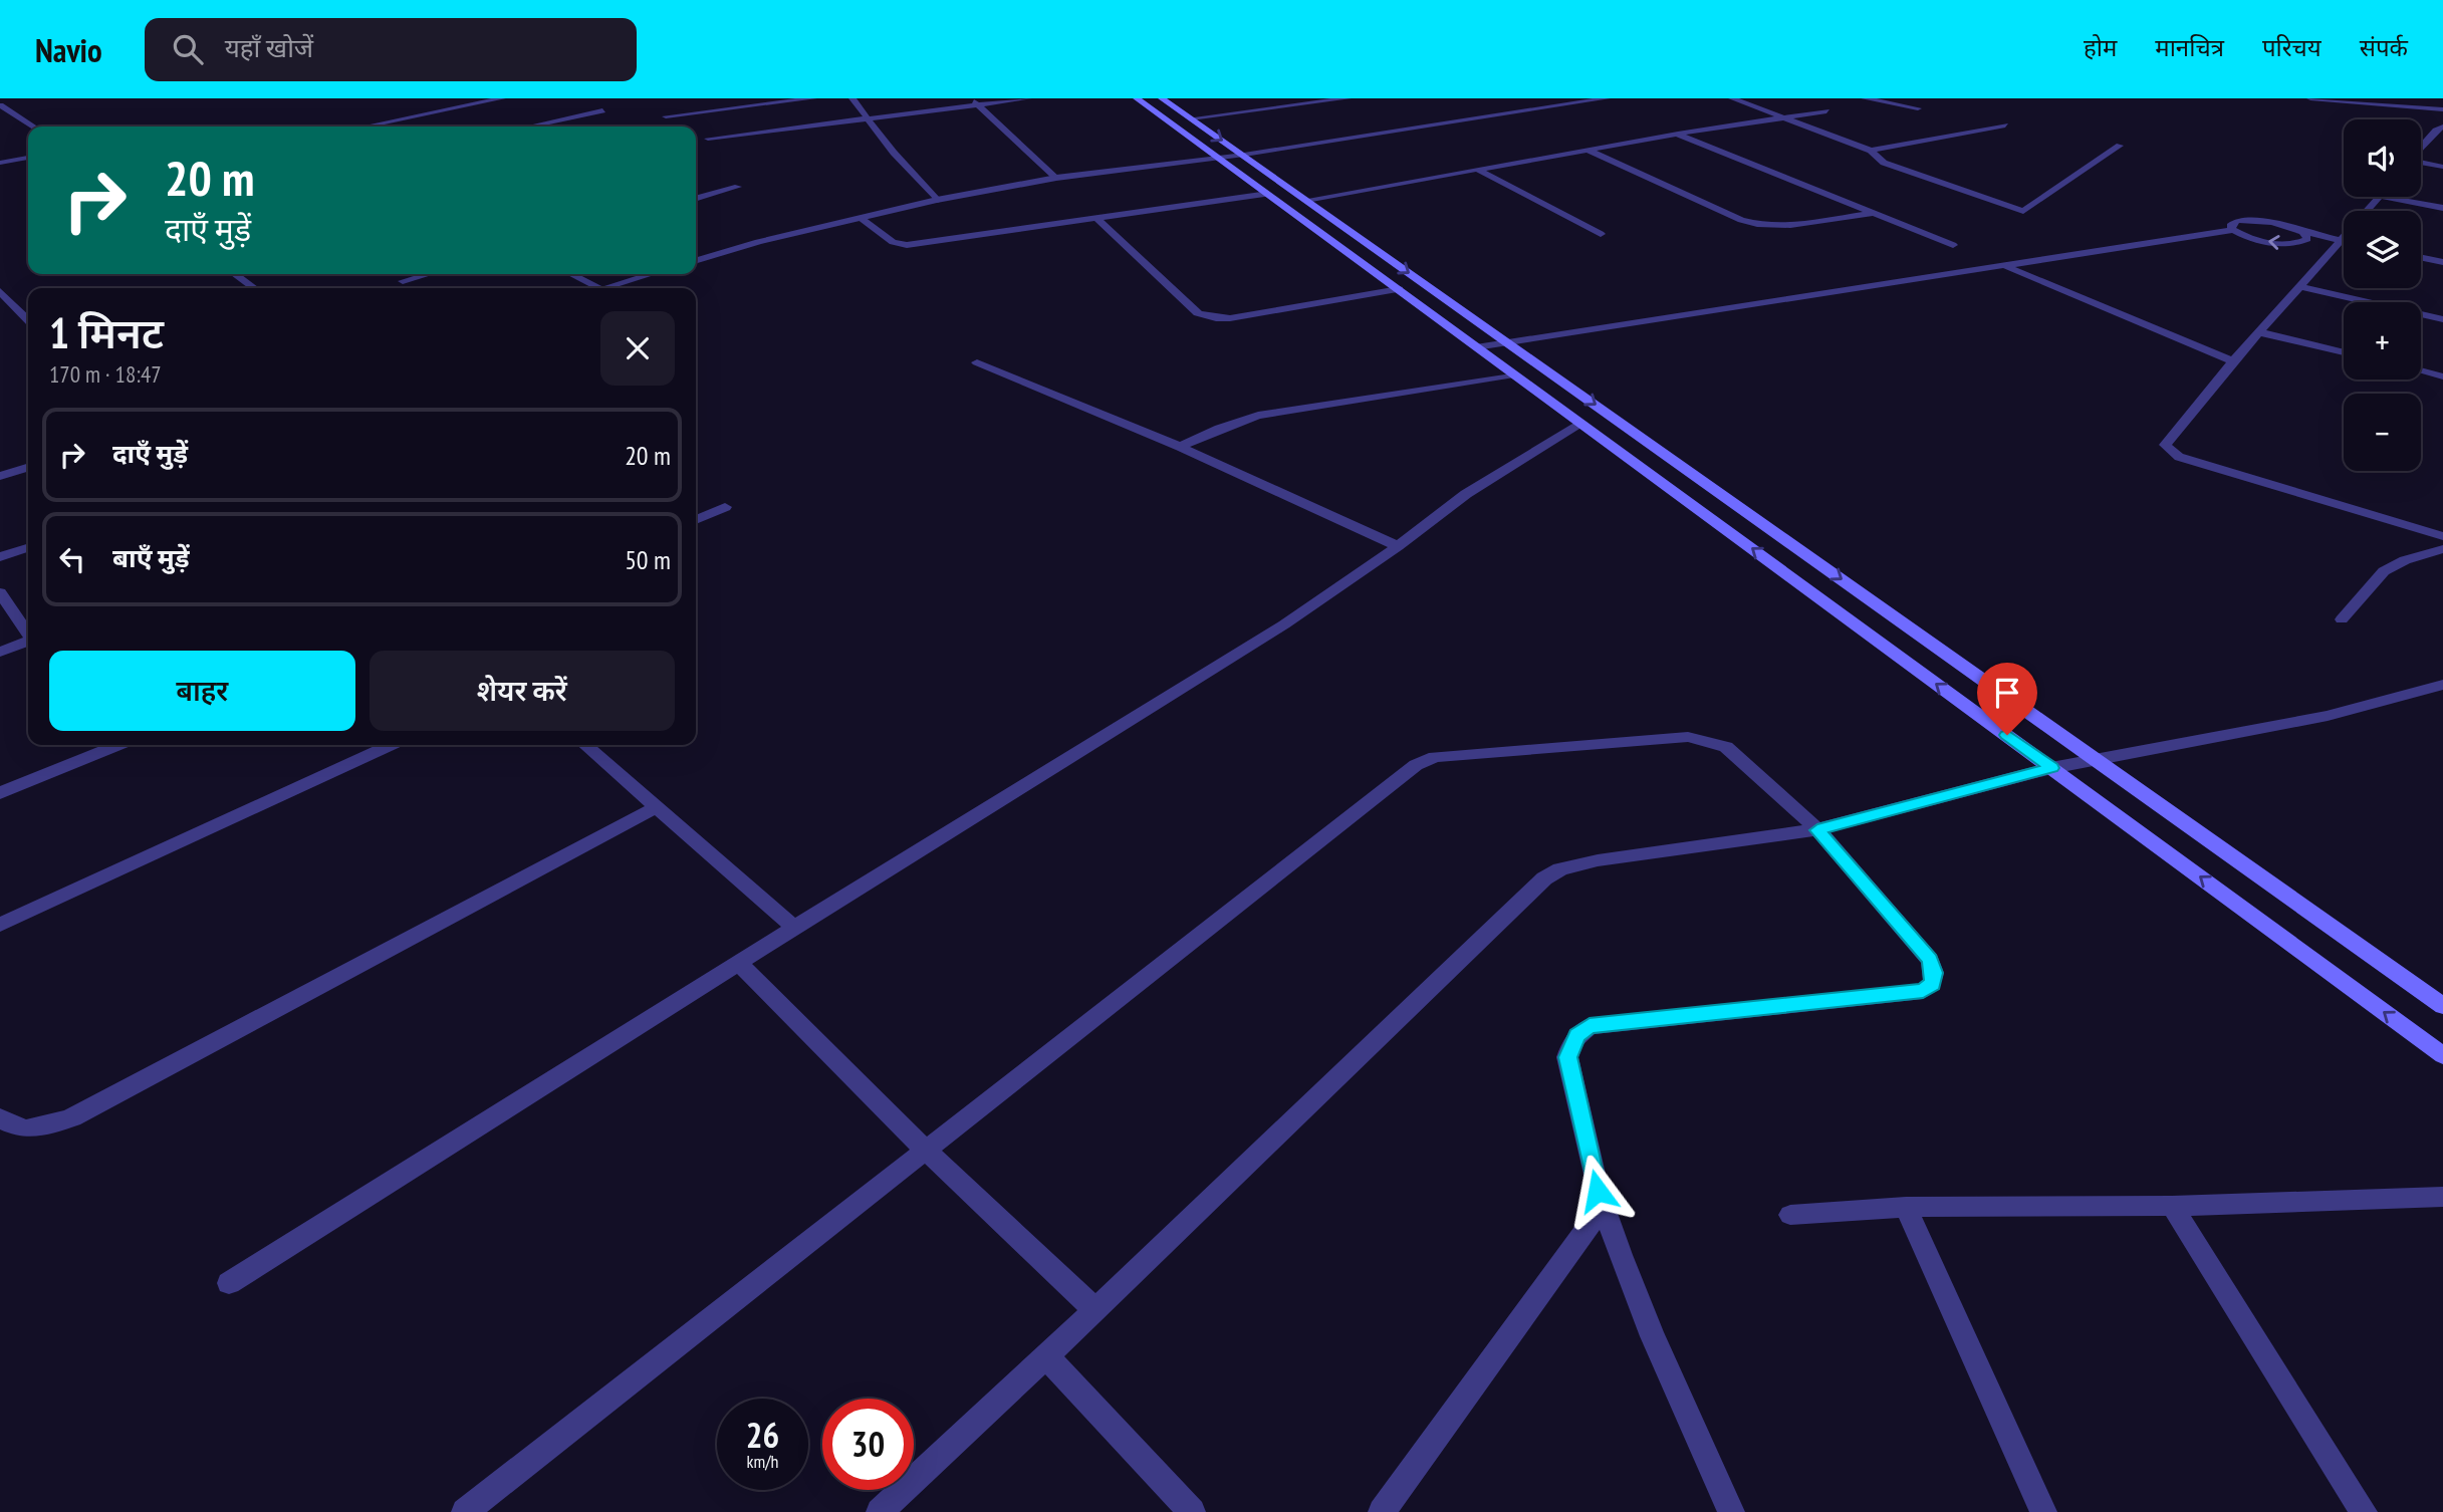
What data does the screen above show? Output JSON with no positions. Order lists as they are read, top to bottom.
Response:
{
  "page": {
    "header": "Navio",
    "search": "यहाँ खोजें",
    "nav": [
      "होम",
      "मानचित्र",
      "परिचय",
      "संपर्क"
    ],
    "map_buttons": ["+", "−"],
    "turn": ["20 m", "दाएँ मुड़ें"],
    "heading": ["1 मिनट", "170 m · 18:47"],
    "list": [
      {
        "name": "दाएँ मुड़ें",
        "value": "20 m"
      },
      {
        "name": "बाएँ मुड़ें",
        "value": "50 m"
      }
    ],
    "buttons": ["बाहर", "शेयर करें"],
    "speed": "26 km/h",
    "limit": "30"
  }
}
